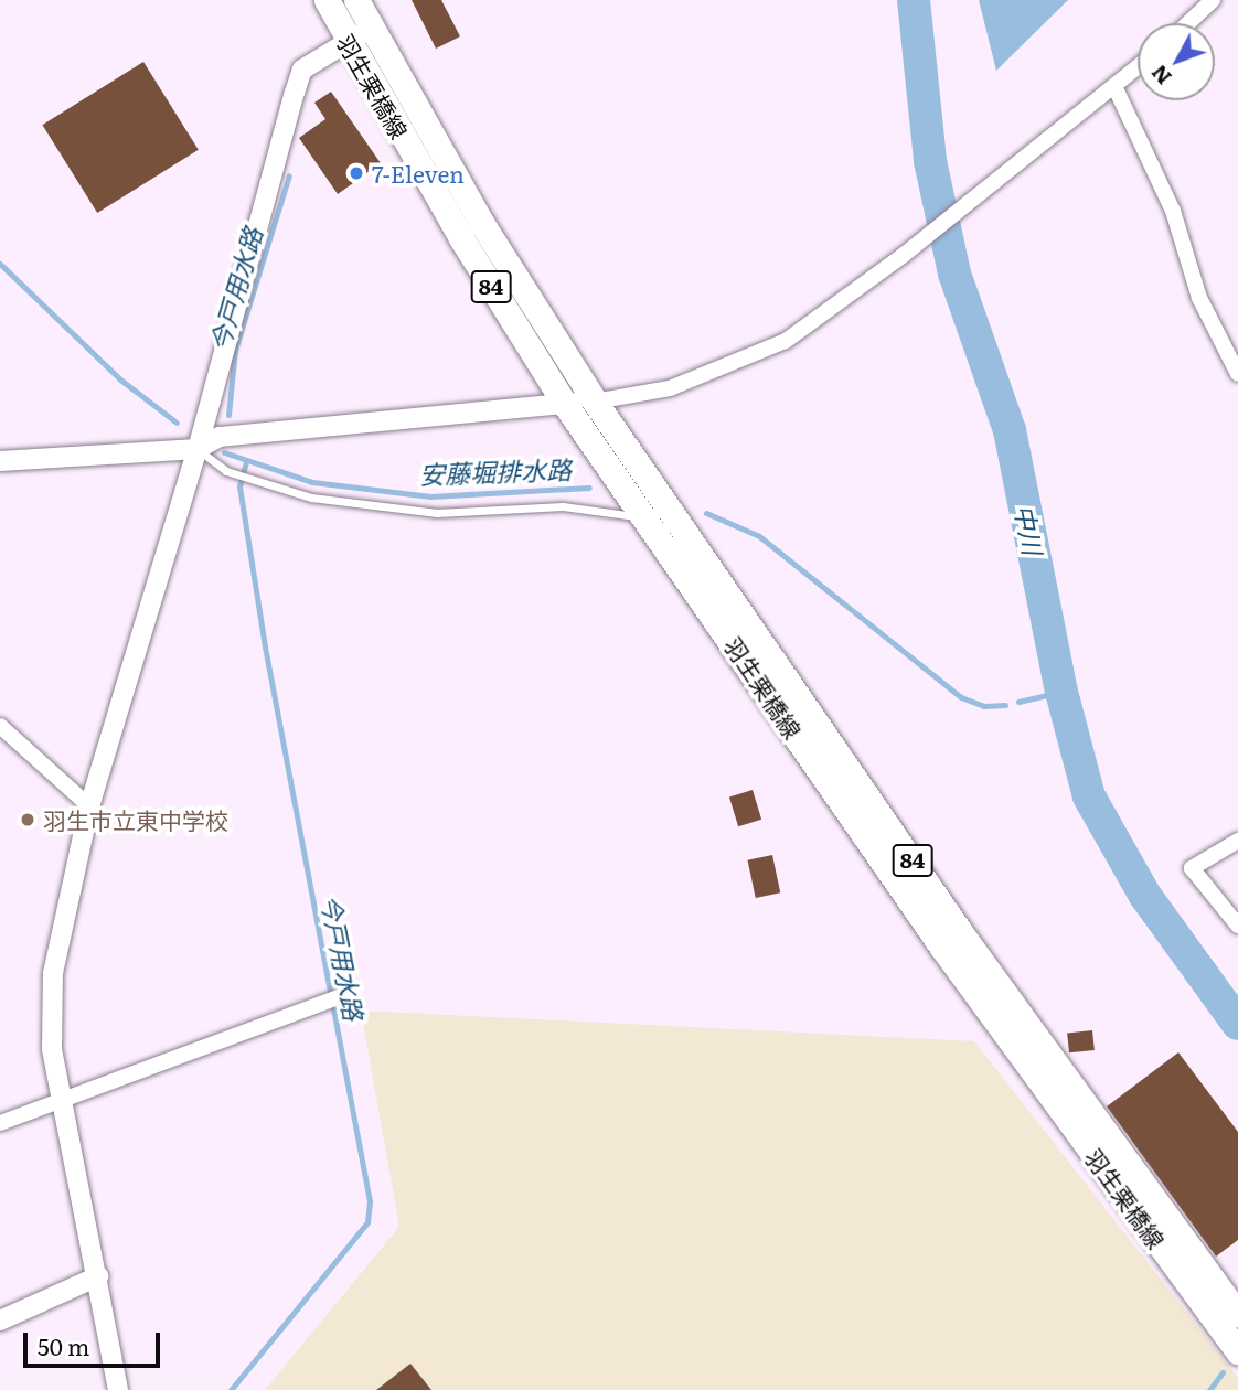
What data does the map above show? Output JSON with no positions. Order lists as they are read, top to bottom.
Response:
{
  "streets": {
    "main road": ["羽生栗橋線", "84"]
  },
  "water": ["今戸用水路", "安藤堀排水路", "中川"],
  "places": ["7-Eleven", "羽生市立東中学校"],
  "scale_bar": "50 m",
  "north": "bottom left"
}
